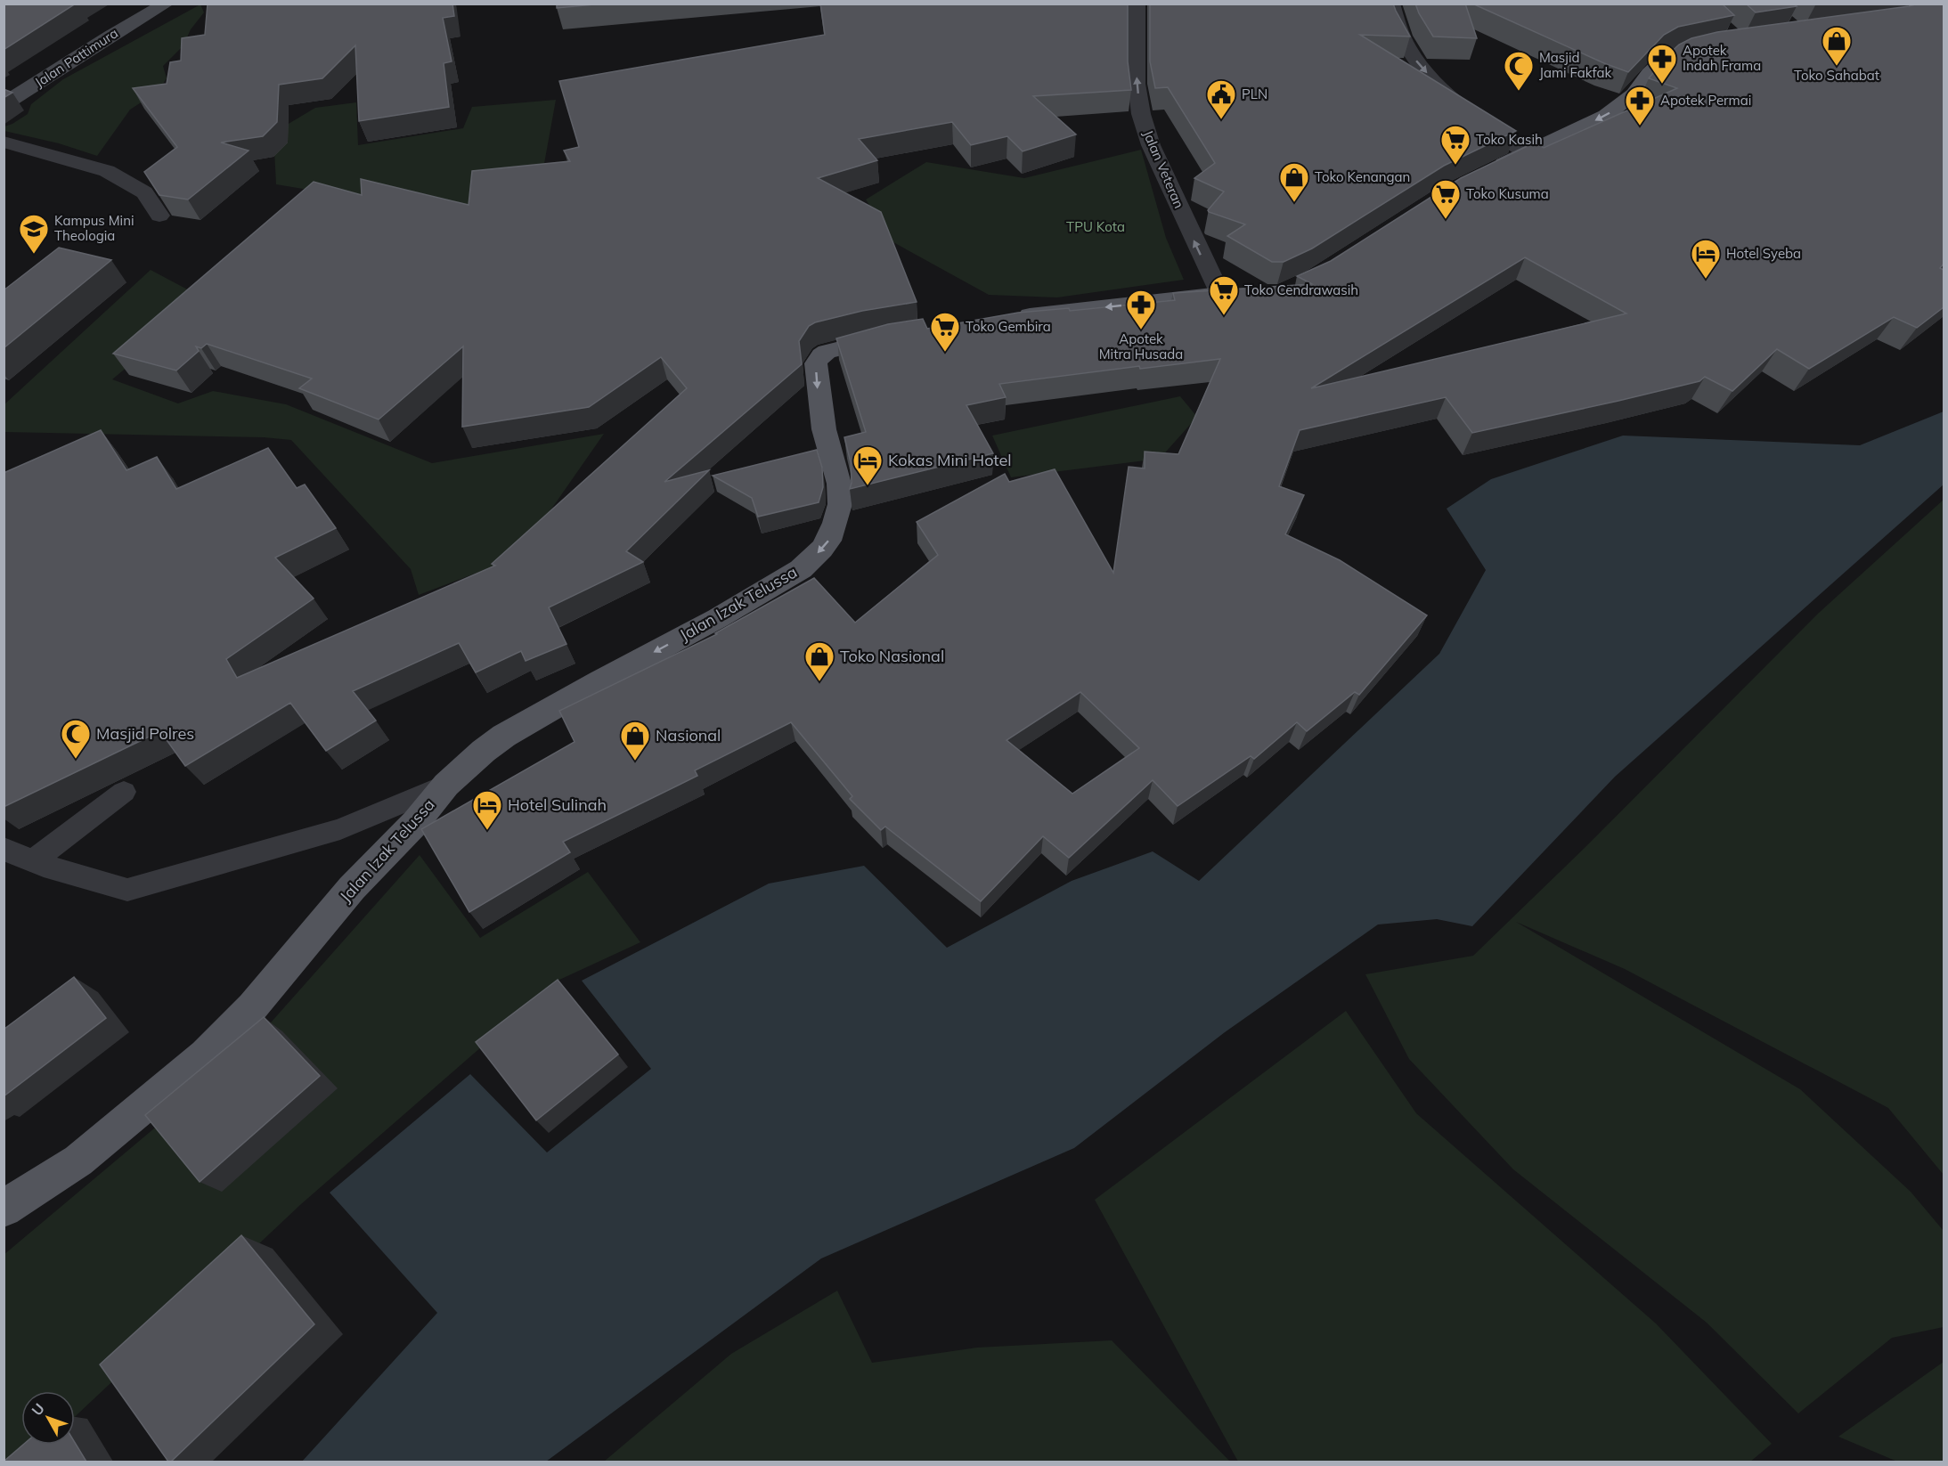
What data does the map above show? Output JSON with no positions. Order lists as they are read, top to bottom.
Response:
{
  "streets": {
    "main road": ["Jalan Pattimura", "Jalan Izak Telussa"],
    "street": ["Jalan Veteran"]
  },
  "one_way": ["Jalan Veteran", "Jalan Izak Telussa"],
  "parks": ["TPU Kota"],
  "places": {
    "shop": [
      "Toko Sahabat",
      "Toko Kenangan",
      "Toko Nasional",
      "Nasional"
    ],
    "pharmacy": ["Apotek Indah Frama", "Apotek Permai", "Apotek Mitra Husada"],
    "mosque": ["Masjid Jami Fakfak", "Masjid Polres"],
    "public building": ["PLN"],
    "supermarket": [
      "Toko Kasih",
      "Toko Kusuma",
      "Toko Cendrawasih",
      "Toko Gembira"
    ],
    "school or university": ["Kampus Mini Theologia"],
    "hotel": ["Hotel Syeba", "Kokas Mini Hotel", "Hotel Sulinah"]
  },
  "north": "top left"
}
